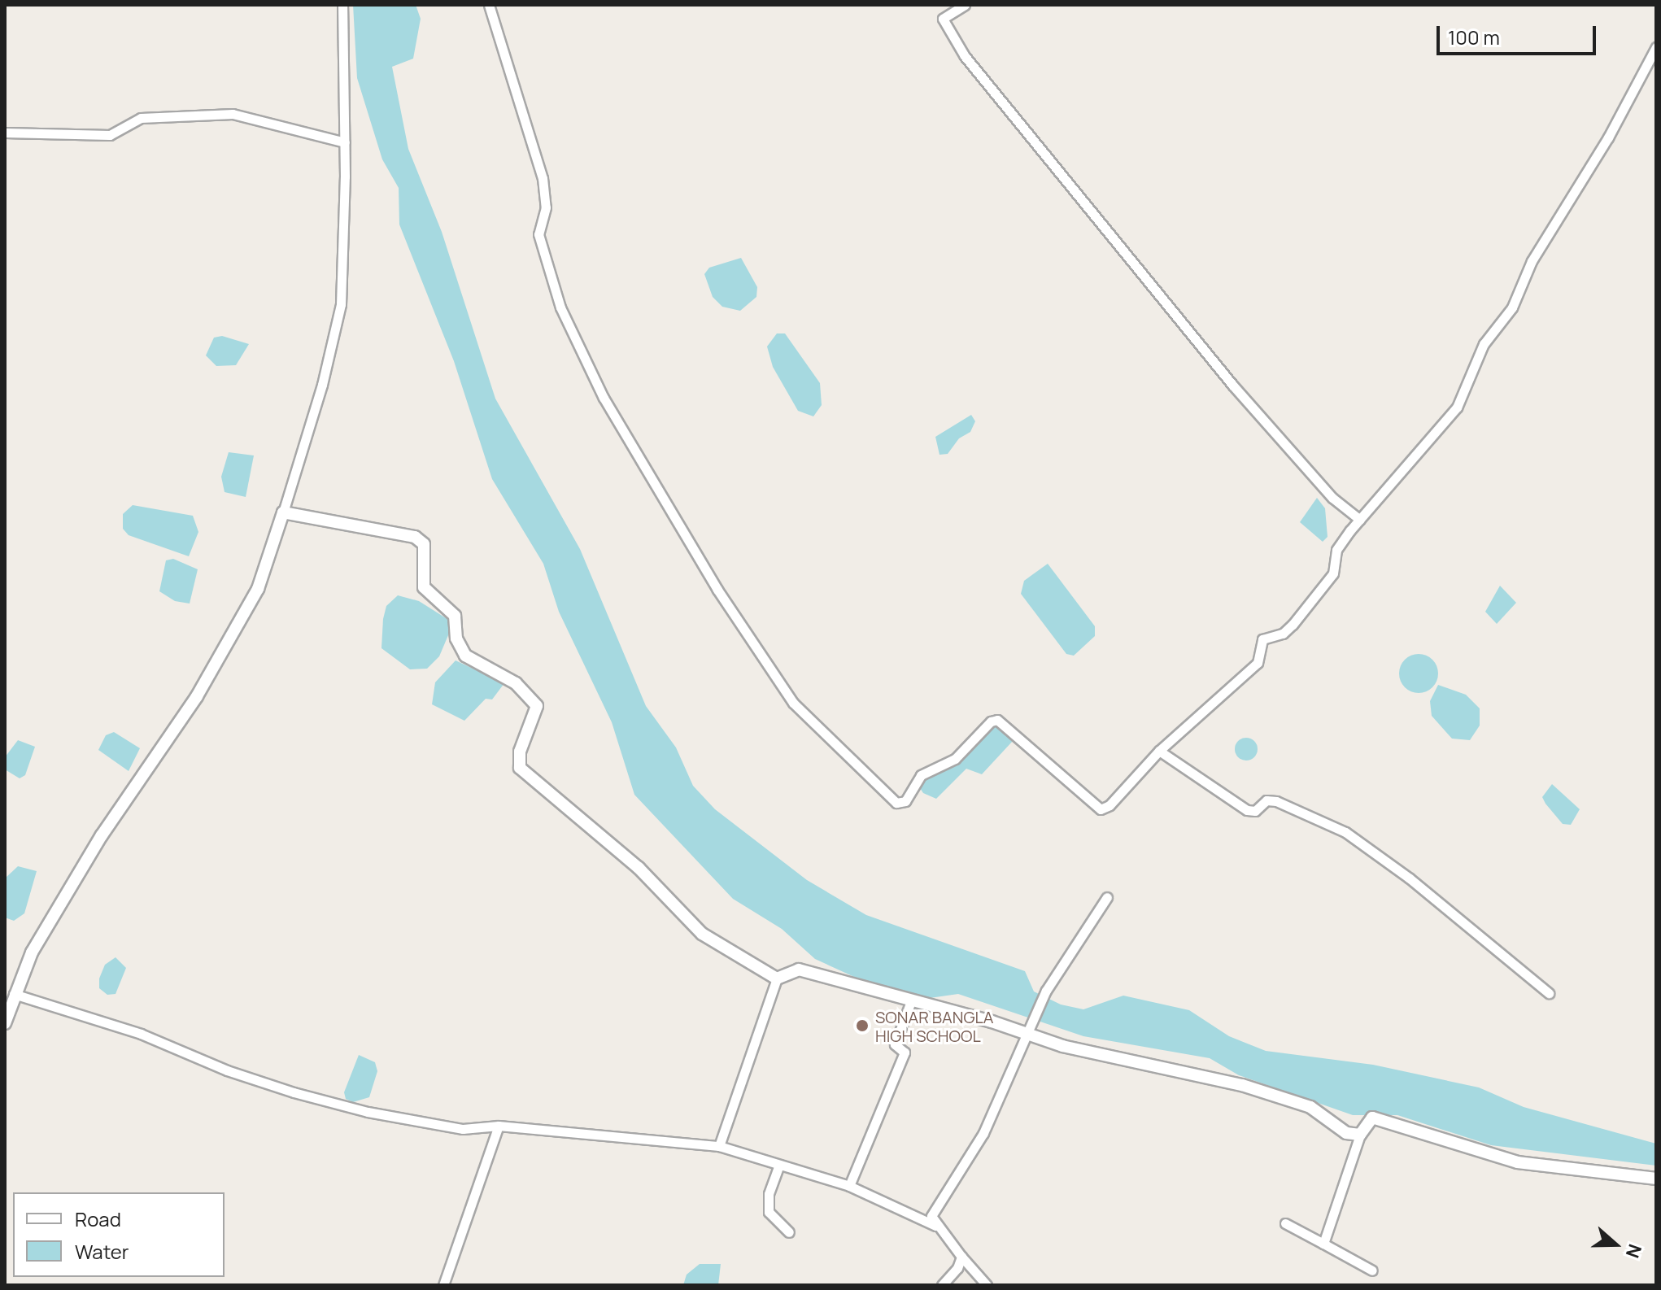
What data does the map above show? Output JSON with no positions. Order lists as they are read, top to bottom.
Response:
{
  "places": ["SONAR BANGLA HIGH SCHOOL"],
  "legend": ["Road", "Water"],
  "scale_bar": "100 m",
  "north": "right"
}
